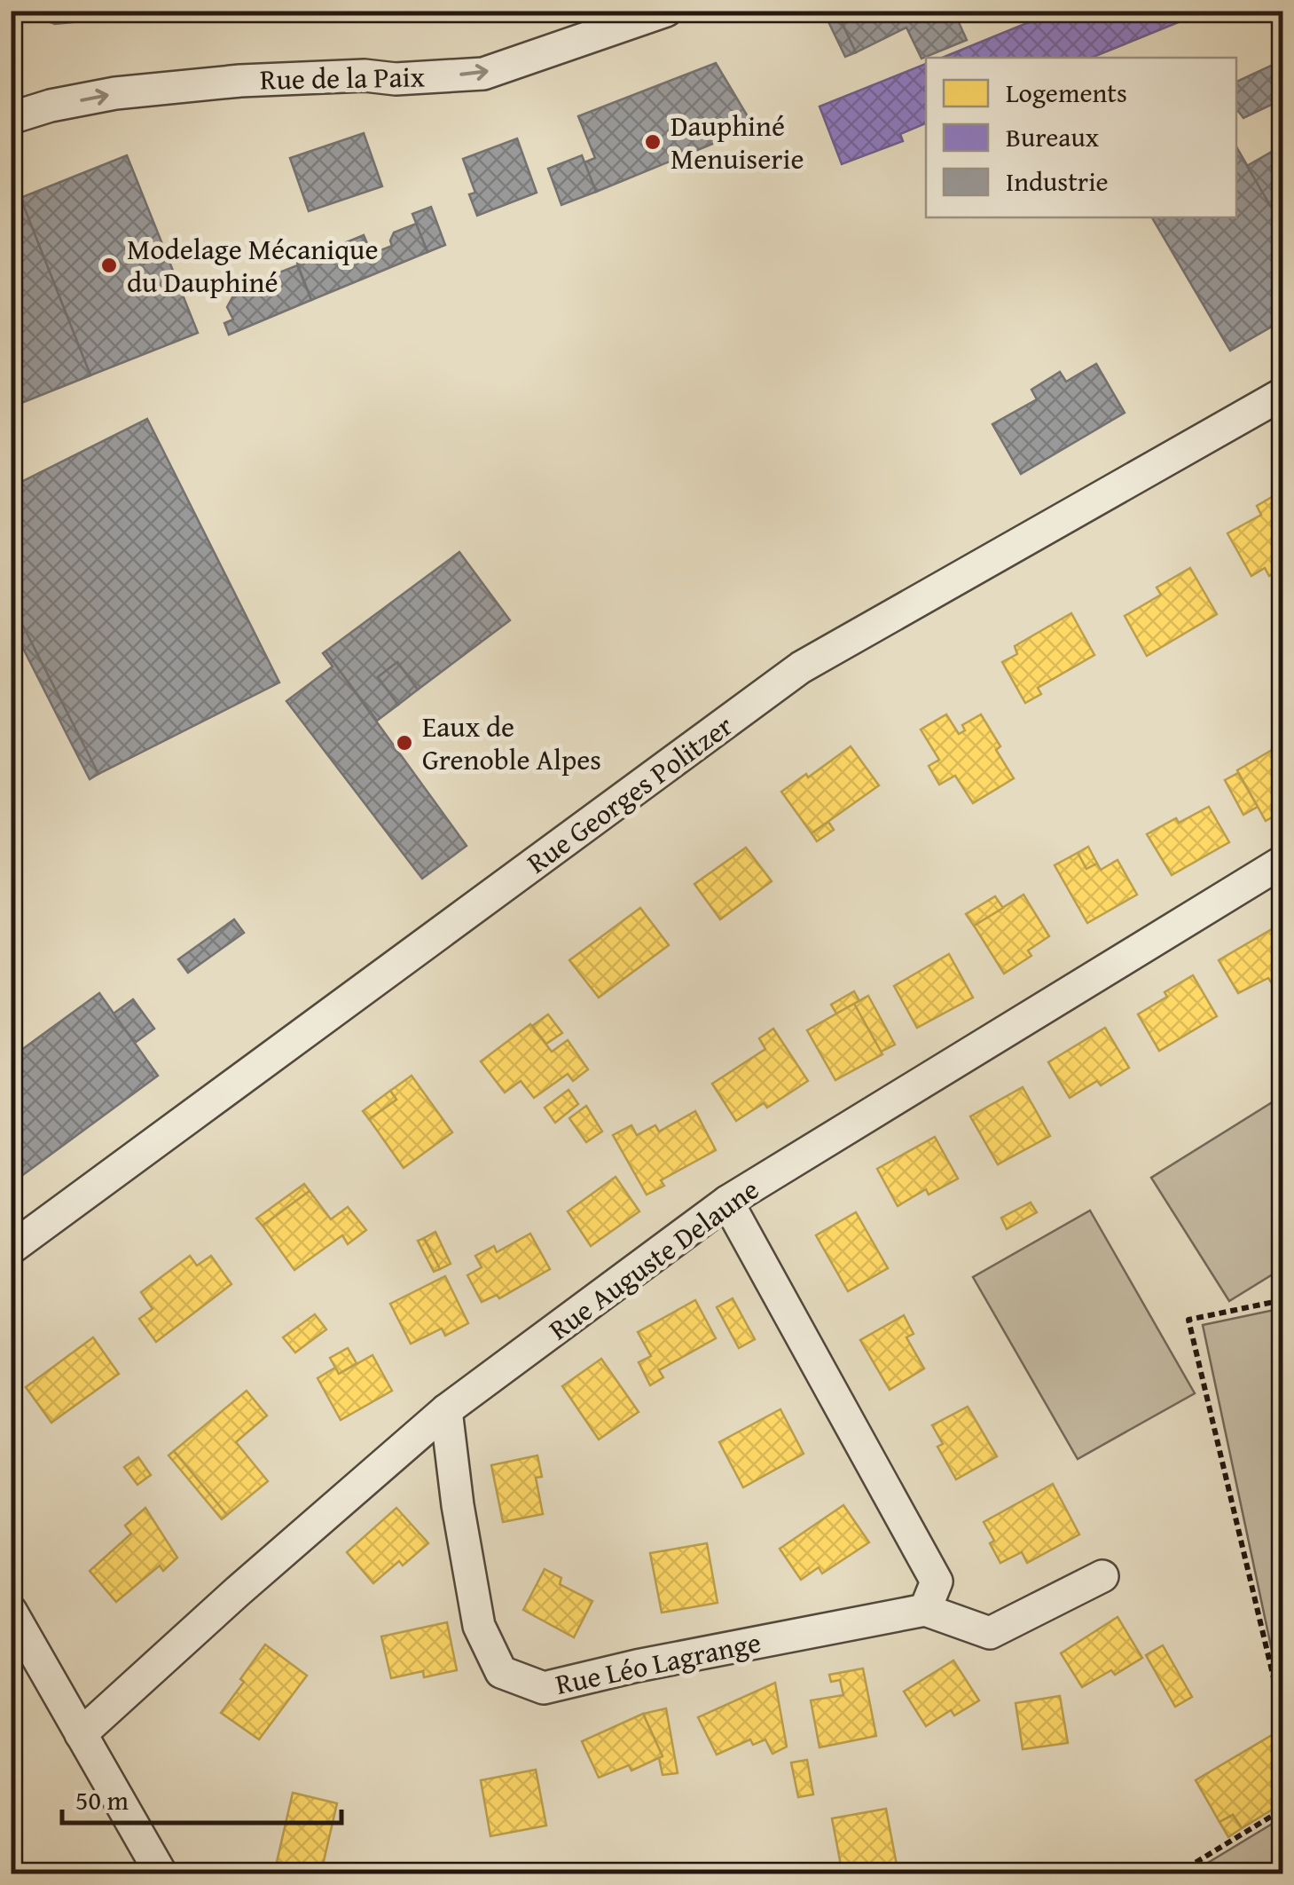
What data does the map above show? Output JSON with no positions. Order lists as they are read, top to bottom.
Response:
{
  "streets": {
    "street": [
      "Rue de la Paix",
      "Rue Georges Politzer",
      "Rue Auguste Delaune",
      "Rue Léo Lagrange"
    ]
  },
  "crossings": [
    ["Rue Auguste Delaune", "Rue Léo Lagrange"]
  ],
  "one_way": ["Rue de la Paix"],
  "places": ["Dauphiné Menuiserie", "Modelage Mécanique du Dauphiné", "Eaux de Grenoble Alpes"],
  "legend": ["Logements", "Bureaux", "Industrie"],
  "scale_bar": "50 m"
}
